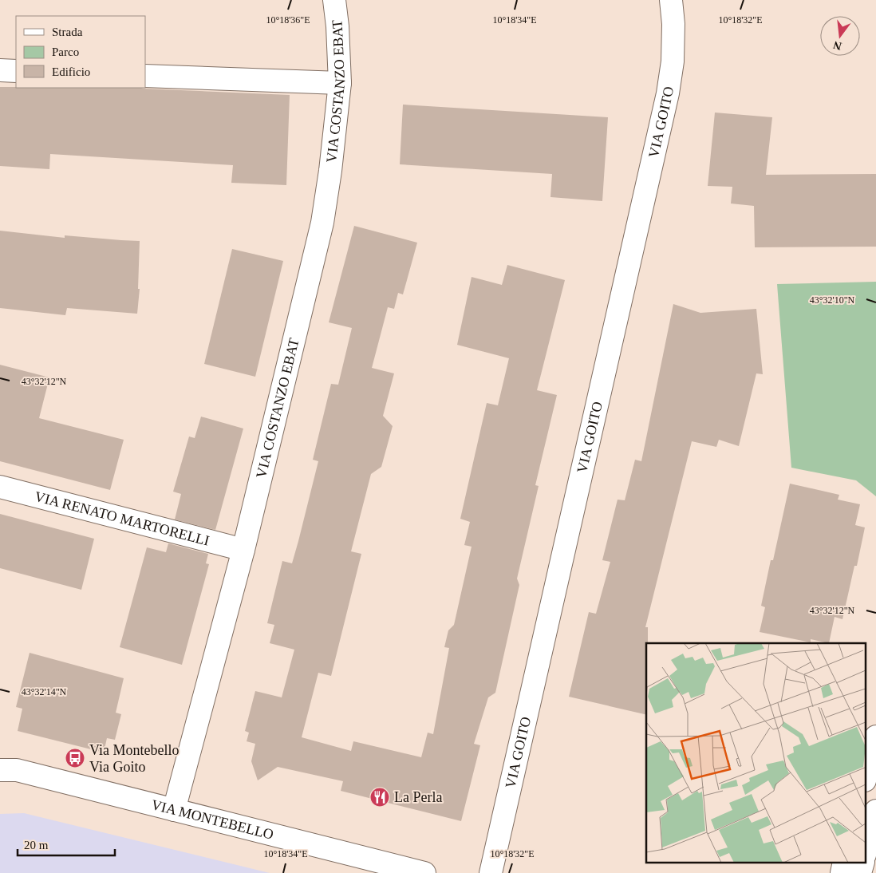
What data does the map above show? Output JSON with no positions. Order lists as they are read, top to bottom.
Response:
{
  "streets": {
    "street": [
      "VIA COSTANZO EBAT",
      "VIA GOITO",
      "VIA RENATO MARTORELLI",
      "VIA MONTEBELLO"
    ]
  },
  "crossings": [
    ["VIA COSTANZO EBAT", "VIA RENATO MARTORELLI"],
    ["VIA COSTANZO EBAT", "VIA MONTEBELLO"]
  ],
  "places": {
    "bus stop": ["Via Montebello Via Goito"],
    "restaurant": ["La Perla"]
  },
  "legend": ["Strada", "Parco", "Edificio"],
  "scale_bar": "20 m",
  "north": "bottom",
  "coordinates": [
    "10°18'36\"E",
    "10°18'34\"E",
    "10°18'32\"E",
    "43°32'10\"N",
    "43°32'12\"N",
    "43°32'14\"N"
  ]
}
